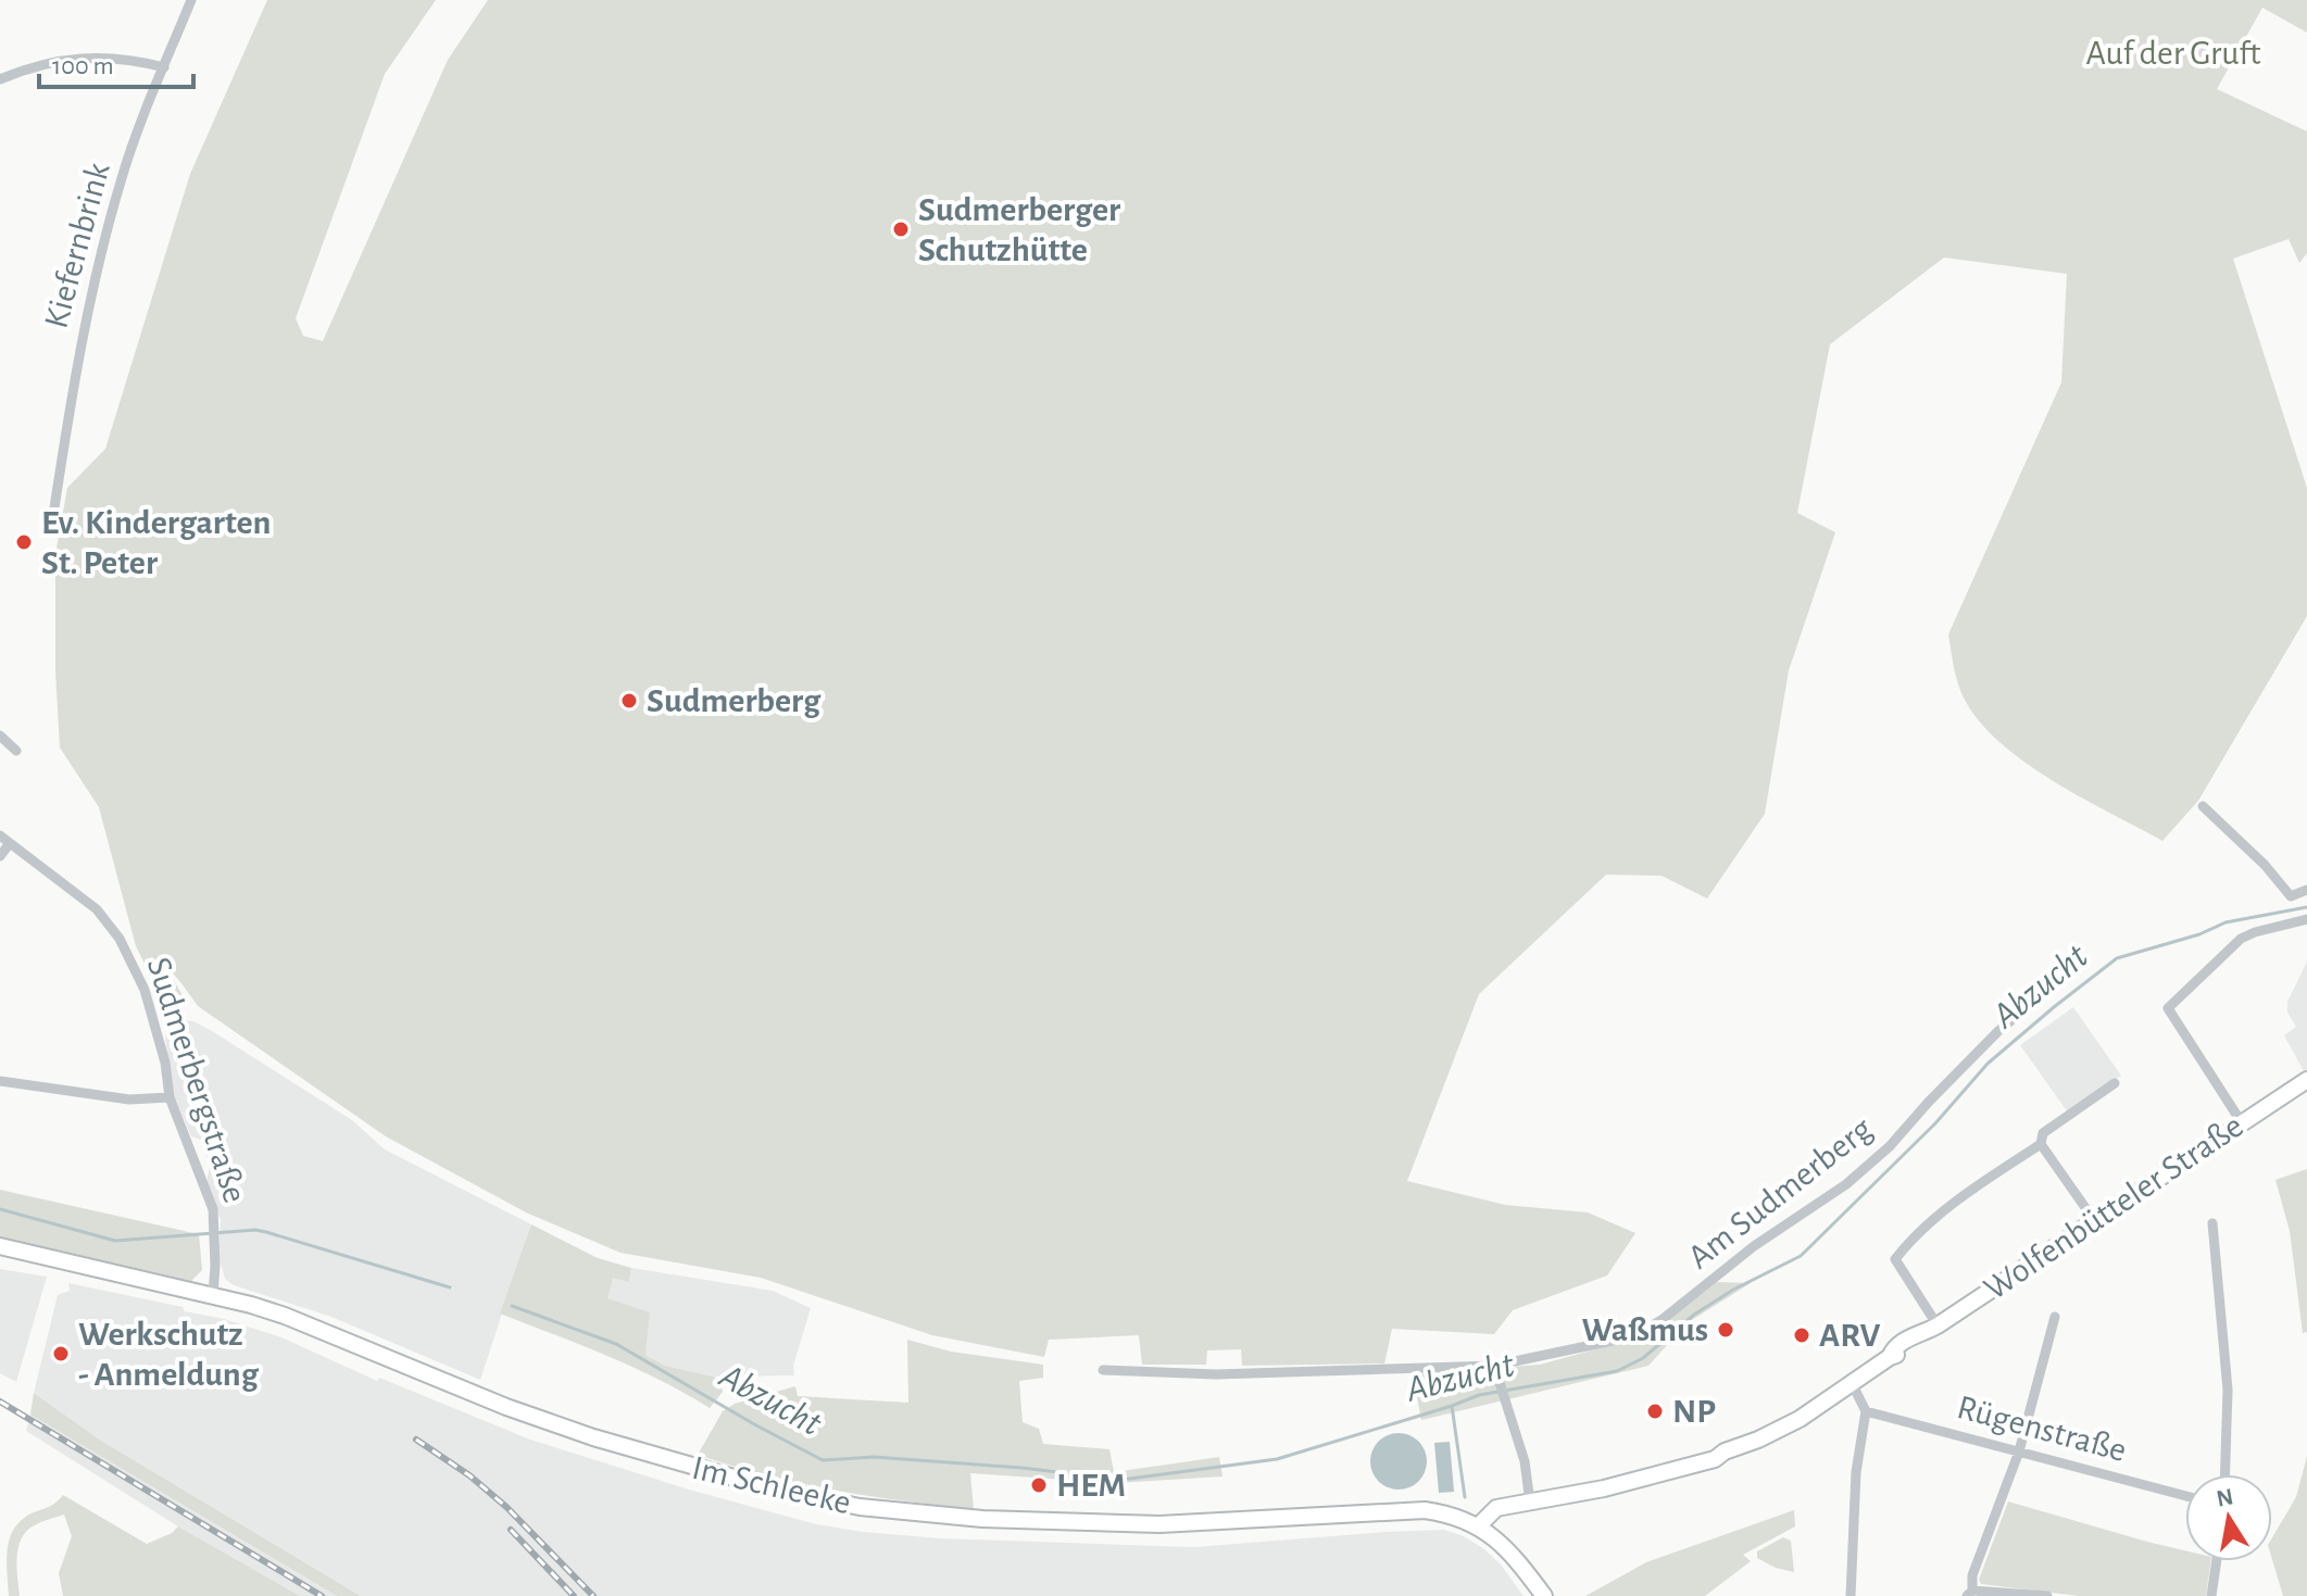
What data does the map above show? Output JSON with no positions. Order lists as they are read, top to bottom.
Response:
{
  "streets": {
    "main road": ["Wolfenbütteler Straße", "Im Schleeke"],
    "street": [
      "Kiefernbrink",
      "Sudmerbergstraße",
      "Am Sudmerberg",
      "Rügenstraße"
    ]
  },
  "crossings": [
    ["Sudmerbergstraße", "Im Schleeke"],
    ["Wolfenbütteler Straße", "Im Schleeke"]
  ],
  "water": ["Abzucht"],
  "parks": ["Auf der Gruft"],
  "places": [
    "Sudmerberger Schutzhütte",
    "Ev. Kindergarten St. Peter",
    "Sudmerberg",
    "Waßmus",
    "ARV",
    "Werkschutz - Anmeldung",
    "NP",
    "HEM"
  ],
  "scale_bar": "100 m",
  "north": "top"
}
